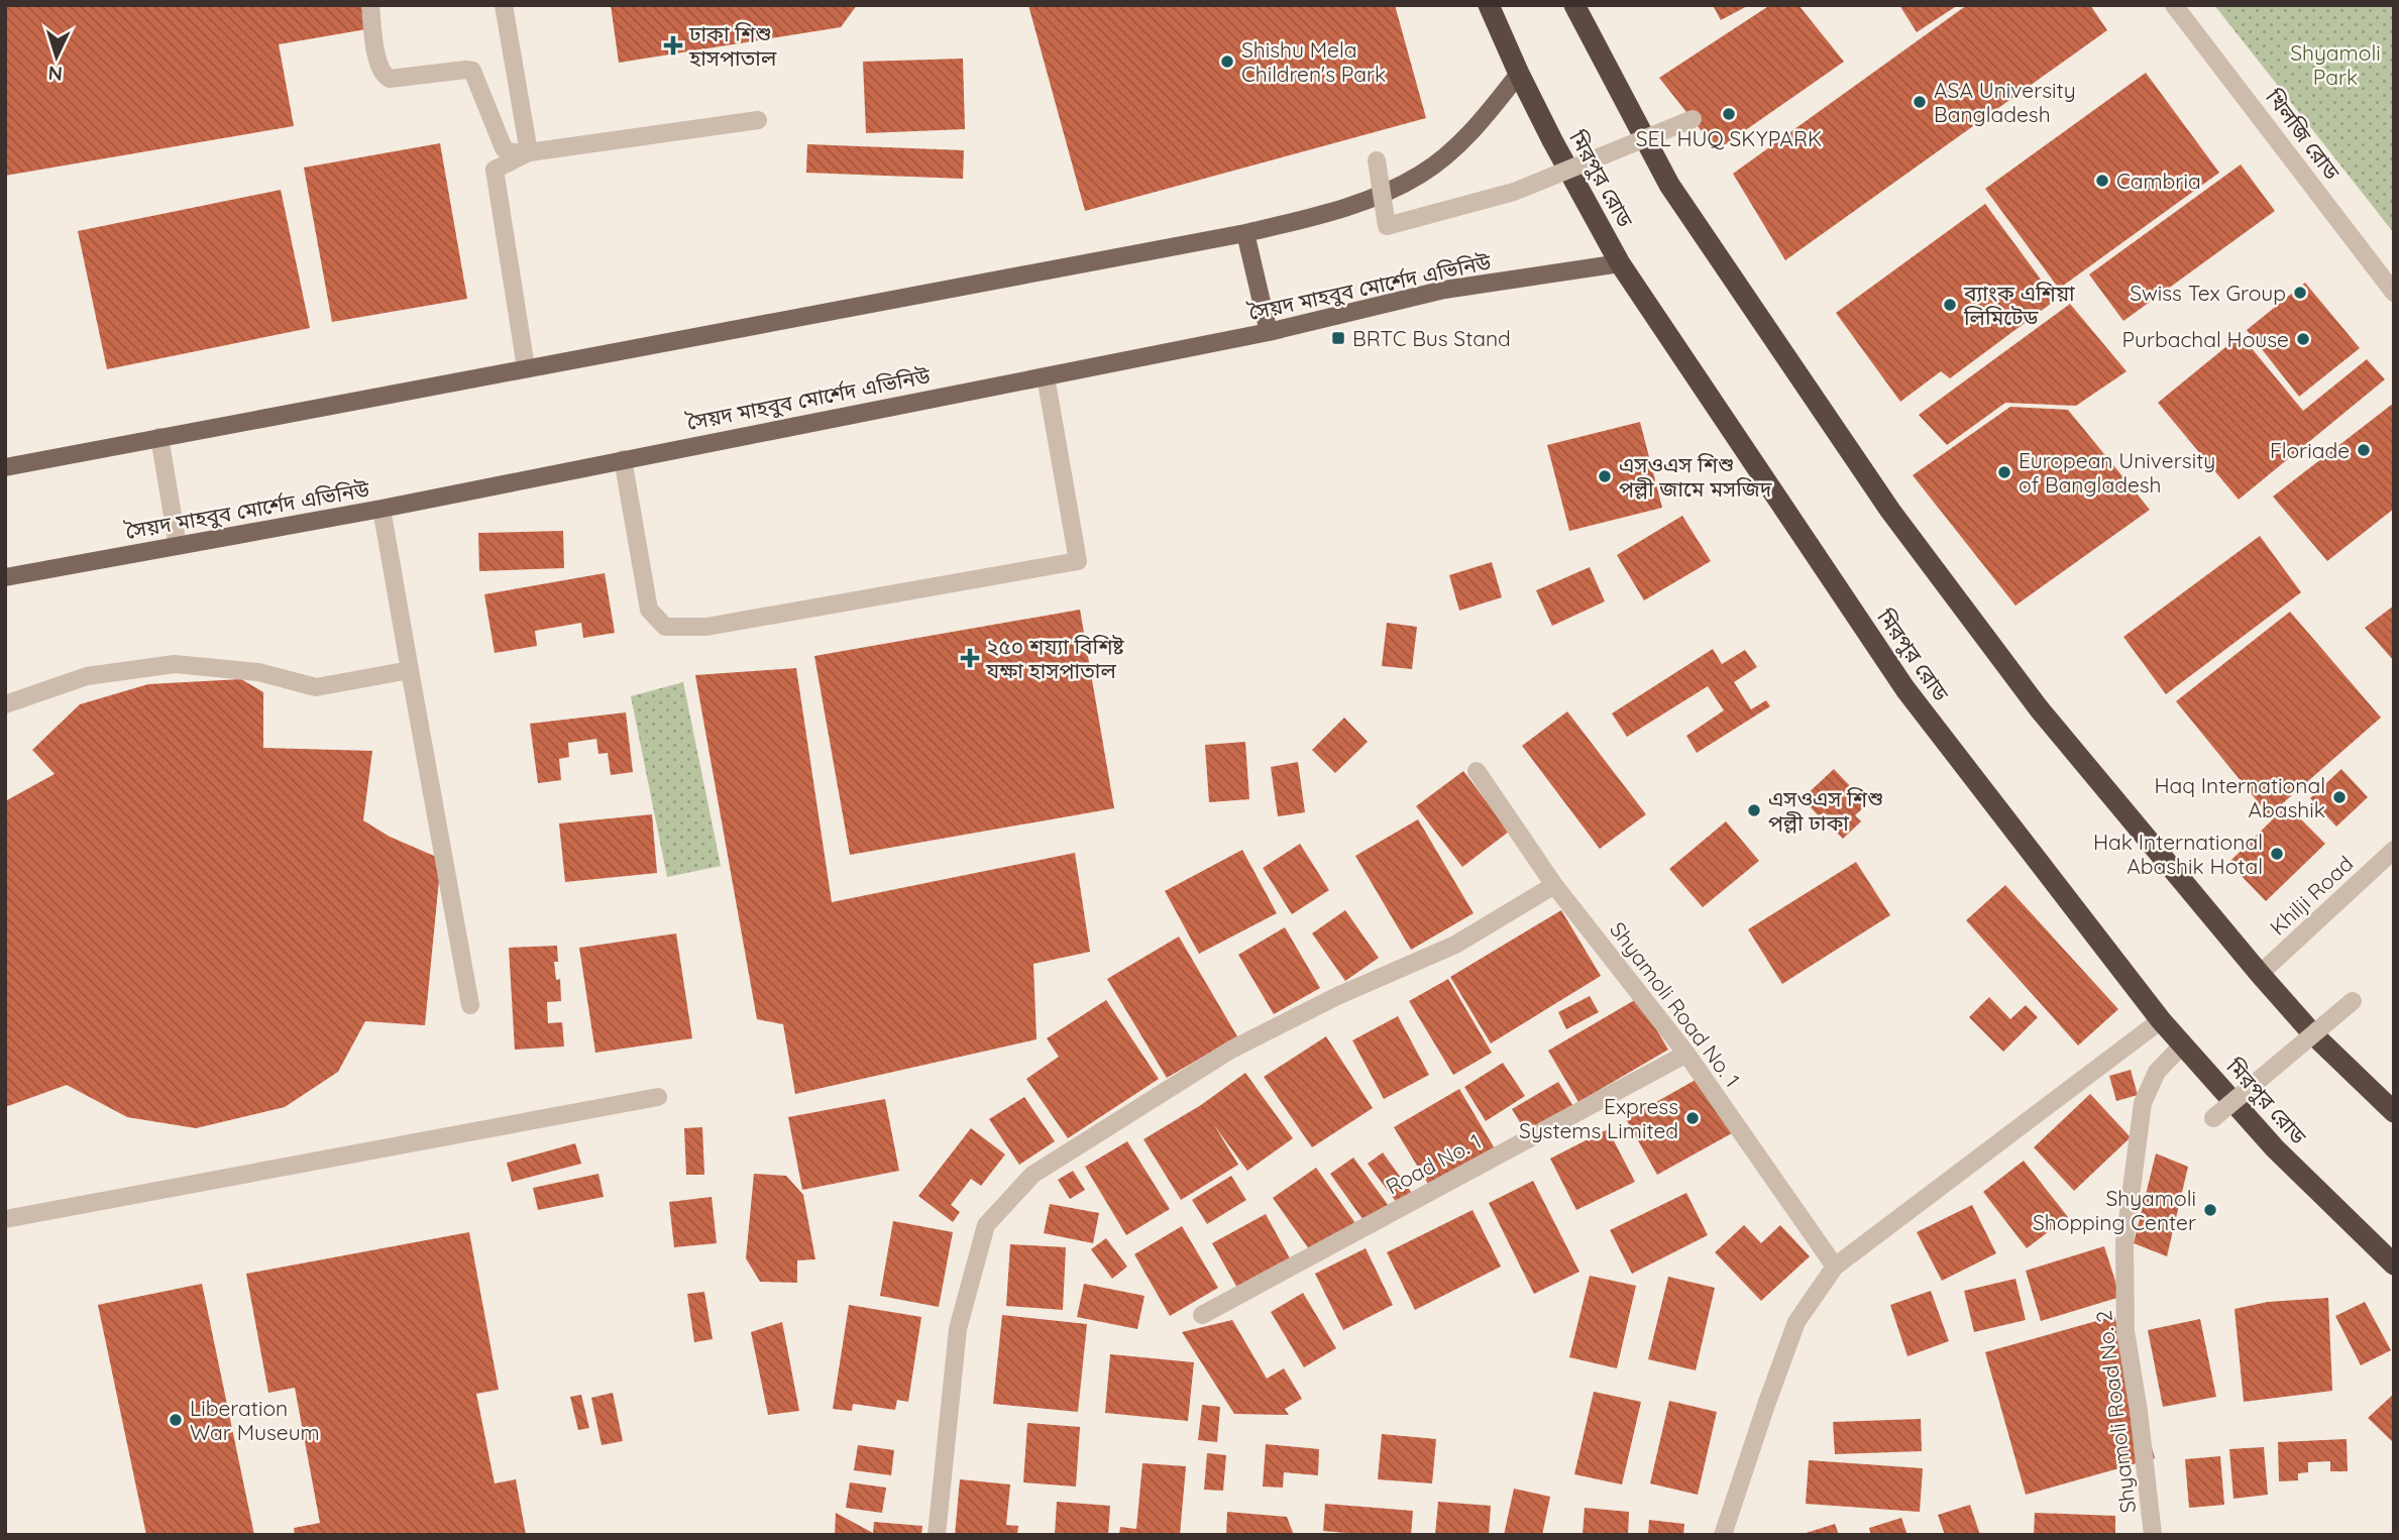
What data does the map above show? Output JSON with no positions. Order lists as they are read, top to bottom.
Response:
{
  "streets": {
    "highway": ["মিরপুর রোড"],
    "main road": ["সৈয়দ মাহবুব মোর্শেদ এভিনিউ"],
    "street": [
      "খিলজি রোড",
      "Khilji Road",
      "Shyamoli Road No. 1",
      "Road No. 1",
      "Shyamoli Road No. 2"
    ]
  },
  "crossings": [
    ["মিরপুর রোড", "সৈয়দ মাহবুব মোর্শেদ এভিনিউ"],
    ["মিরপুর রোড", "Shyamoli Road No. 2"],
    ["Shyamoli Road No. 1", "Road No. 1"]
  ],
  "parks": ["Shyamoli Park"],
  "places": {
    "health": ["ঢাকা শিশু হাসপাতাল", "২৫০ শয্যা বিশিষ্ট যক্ষা হাসপাতাল"],
    "other": [
      "Shishu Mela Children's Park",
      "ASA University Bangladesh",
      "SEL HUQ SKYPARK",
      "Cambria",
      "Swiss Tex Group",
      "ব্যাংক এশিয়া লিমিটেড",
      "Purbachal House",
      "Floriade",
      "European University of Bangladesh",
      "এসওএস শিশু পল্লী জামে মসজিদ",
      "Haq International Abashik",
      "এসওএস শিশু পল্লী ঢাকা",
      "Hak International Abashik Hotal",
      "Express Systems Limited",
      "Shyamoli Shopping Center",
      "Liberation War Museum"
    ],
    "transit": ["BRTC Bus Stand"]
  },
  "north": "bottom"
}
